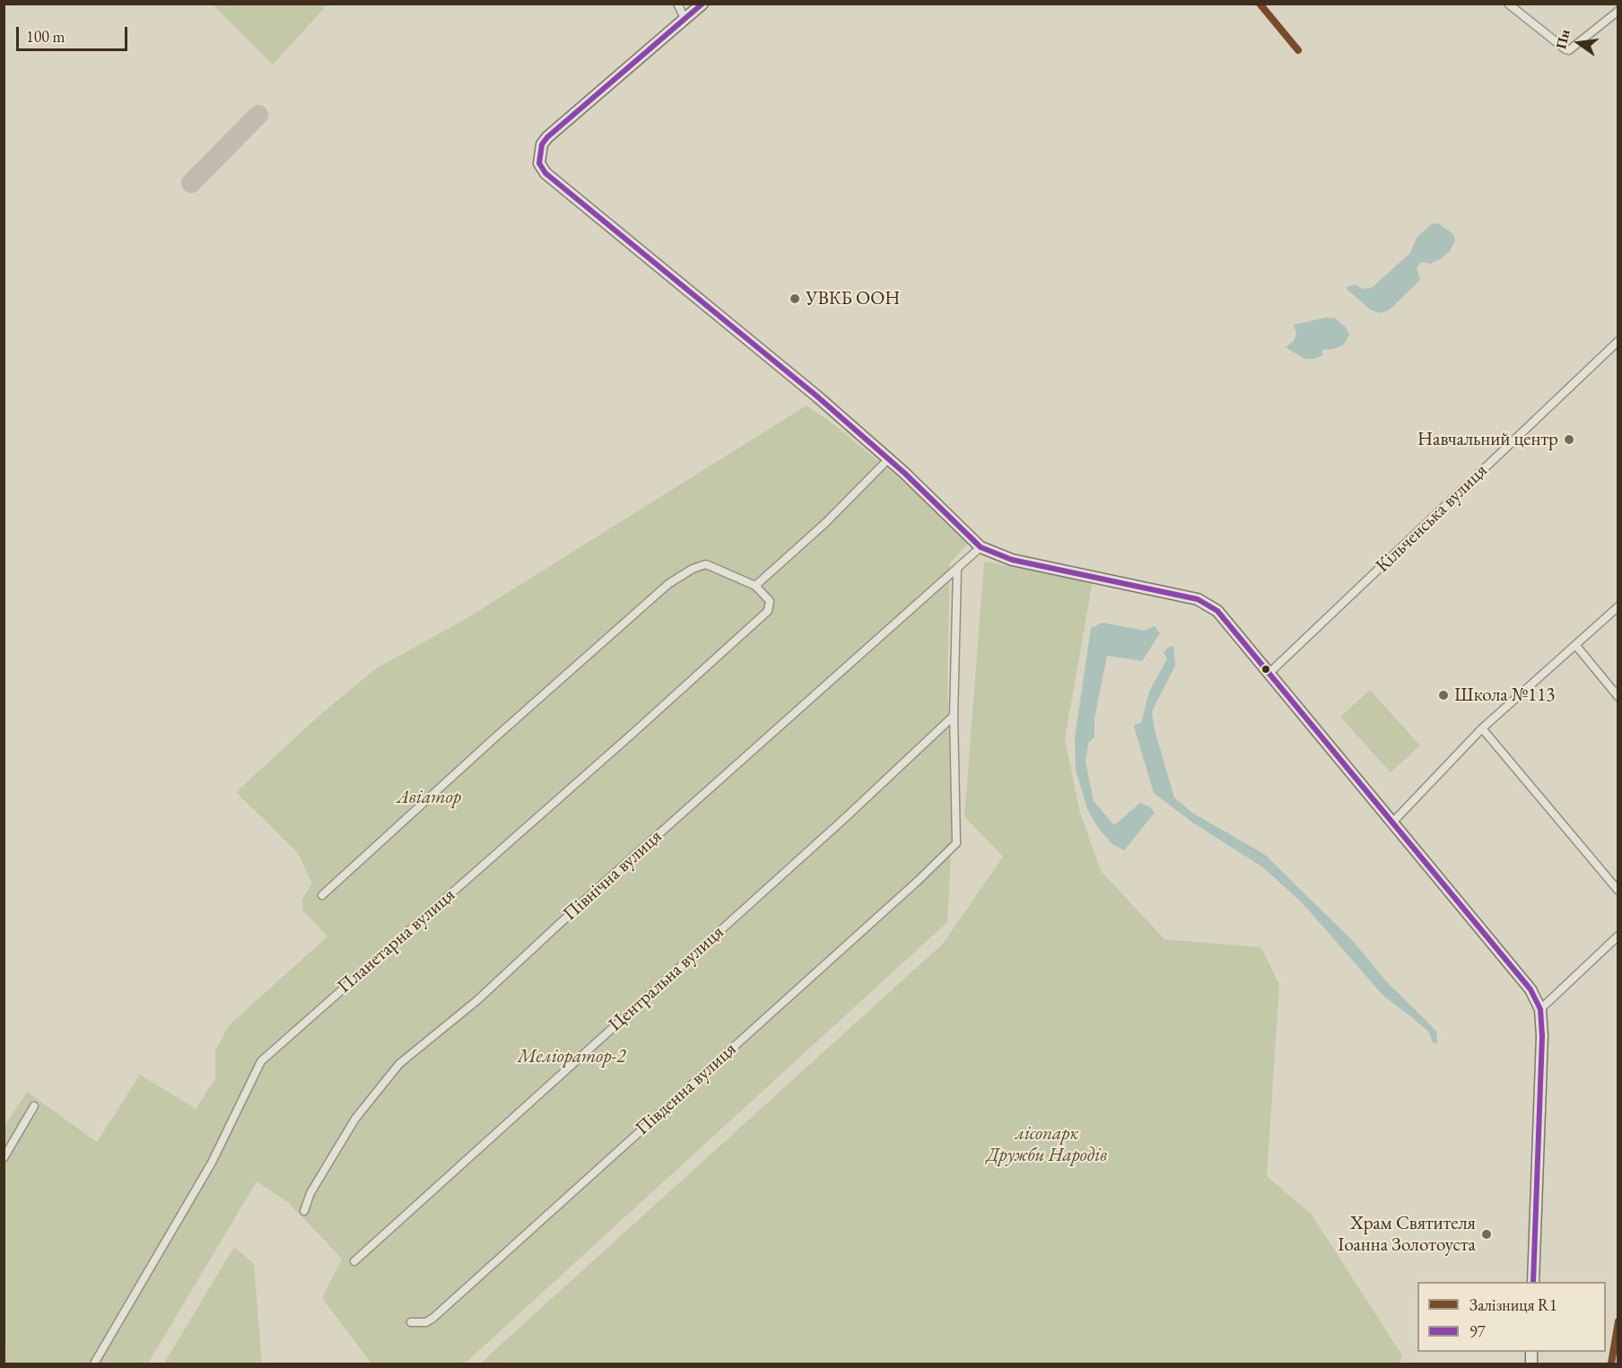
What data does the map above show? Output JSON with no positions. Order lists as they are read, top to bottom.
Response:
{
  "streets": {
    "street": [
      "Кільченська вулиця",
      "Північна вулиця",
      "Планетарна вулиця",
      "Центральна вулиця",
      "Південна вулиця"
    ]
  },
  "crossings": [
    ["Центральна вулиця", "Південна вулиця"]
  ],
  "parks": ["Авіатор", "Меліоратор-2", "лісопарк Дружби Народів"],
  "places": [
    "УВКБ ООН",
    "Навчальний центр",
    "Школа №113",
    "Храм Святителя Іоанна Золотоуста"
  ],
  "lines": ["rail line R1", "transit line 97"],
  "legend": ["Залізниця R1", "97"],
  "scale_bar": "100 m",
  "north": "left"
}
